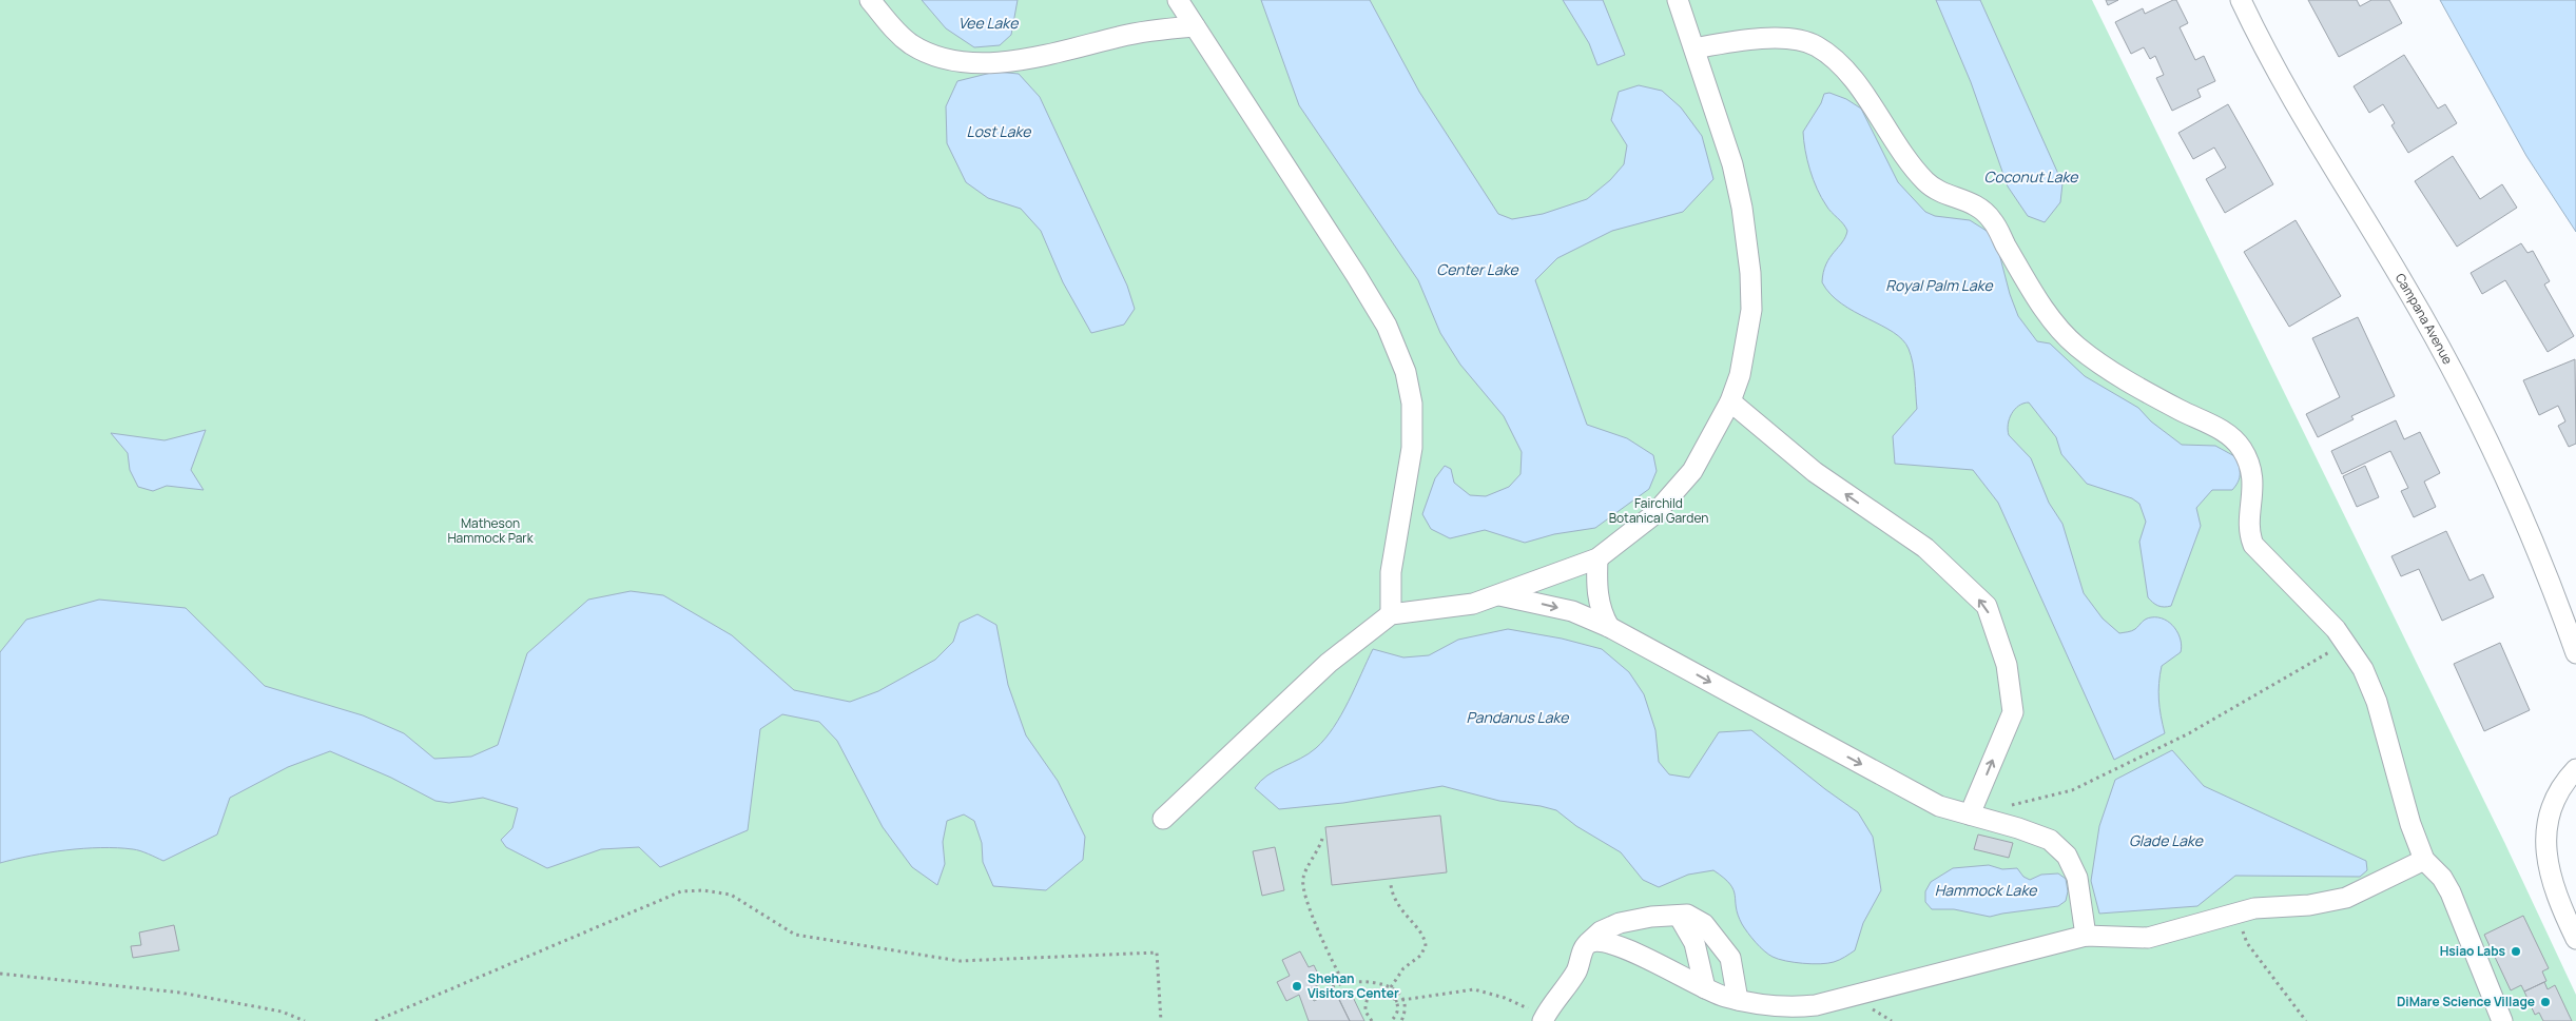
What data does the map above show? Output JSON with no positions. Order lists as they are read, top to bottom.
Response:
{
  "streets": {
    "street": ["Campana Avenue"]
  },
  "water": [
    "Vee Lake",
    "Lost Lake",
    "Coconut Lake",
    "Center Lake",
    "Royal Palm Lake",
    "Pandanus Lake",
    "Glade Lake",
    "Hammock Lake"
  ],
  "parks": ["Fairchild Botanical Garden", "Matheson Hammock Park"],
  "places": ["Hsiao Labs", "Shehan Visitors Center", "DiMare Science Village"]
}
